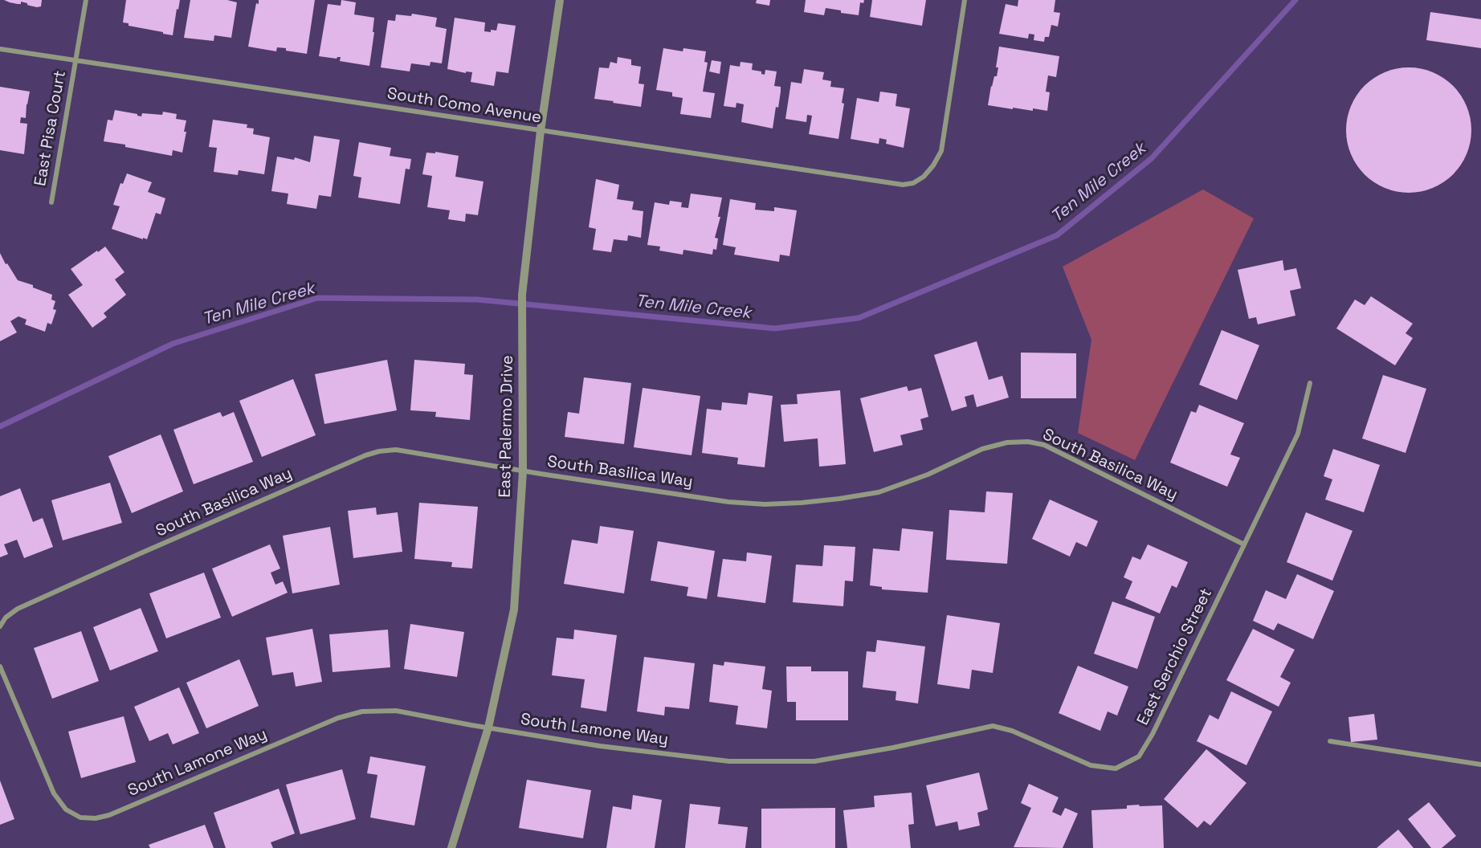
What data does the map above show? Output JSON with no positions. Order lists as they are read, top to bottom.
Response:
{
  "streets": {
    "street": [
      "South Como Avenue",
      "East Pisa Court",
      "East Palermo Drive",
      "South Basilica Way",
      "East Serchio Street",
      "South Lamone Way"
    ]
  },
  "crossings": [
    ["South Como Avenue", "East Pisa Court"],
    ["South Como Avenue", "East Palermo Drive"],
    ["East Palermo Drive", "South Basilica Way"],
    ["East Palermo Drive", "South Lamone Way"],
    ["South Basilica Way", "East Serchio Street"],
    ["East Serchio Street", "South Lamone Way"]
  ],
  "water": ["Ten Mile Creek"]
}
